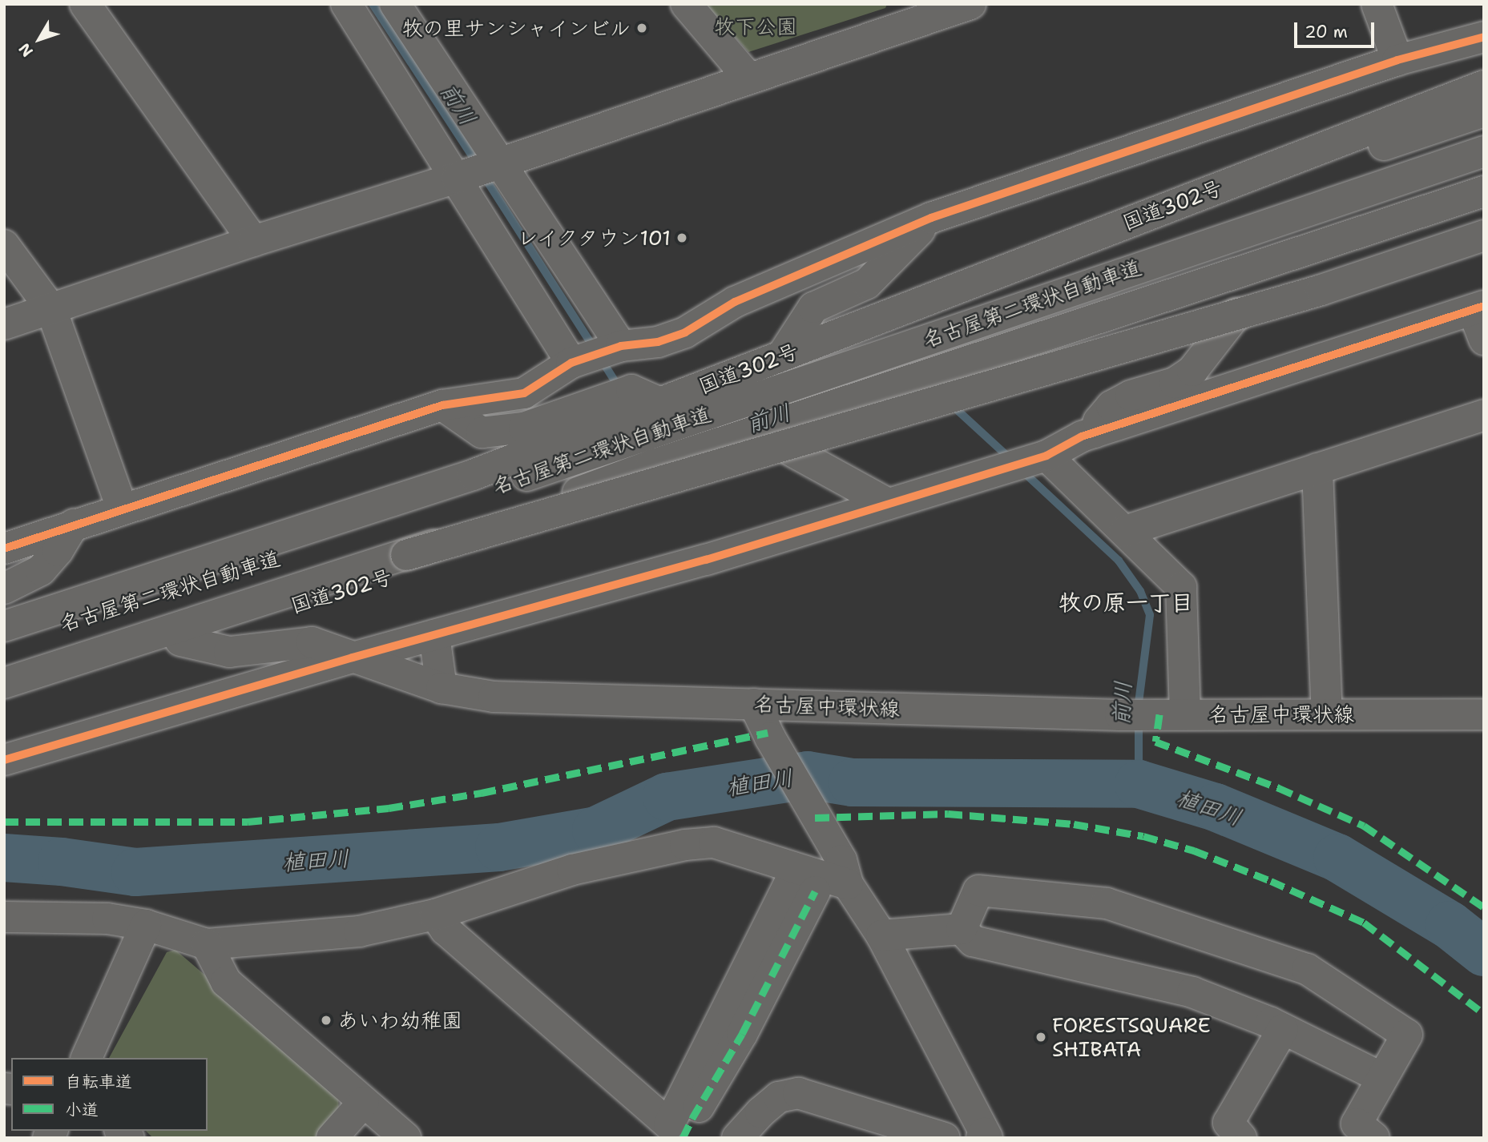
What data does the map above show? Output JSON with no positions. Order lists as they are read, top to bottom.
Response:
{
  "streets": {
    "main road": ["国道302号", "名古屋第二環状自動車道", "名古屋中環状線"]
  },
  "crossings": [
    ["国道302号", "名古屋中環状線"]
  ],
  "districts": ["牧の原一丁目"],
  "water": ["前川", "植田川"],
  "parks": ["牧下公園"],
  "places": [
    "牧の里サンシャインビル",
    "レイクタウン101",
    "あいわ幼稚園",
    "FORESTSQUARE SHIBATA"
  ],
  "legend": ["自転車道", "小道"],
  "scale_bar": "20 m",
  "north": "bottom left"
}
